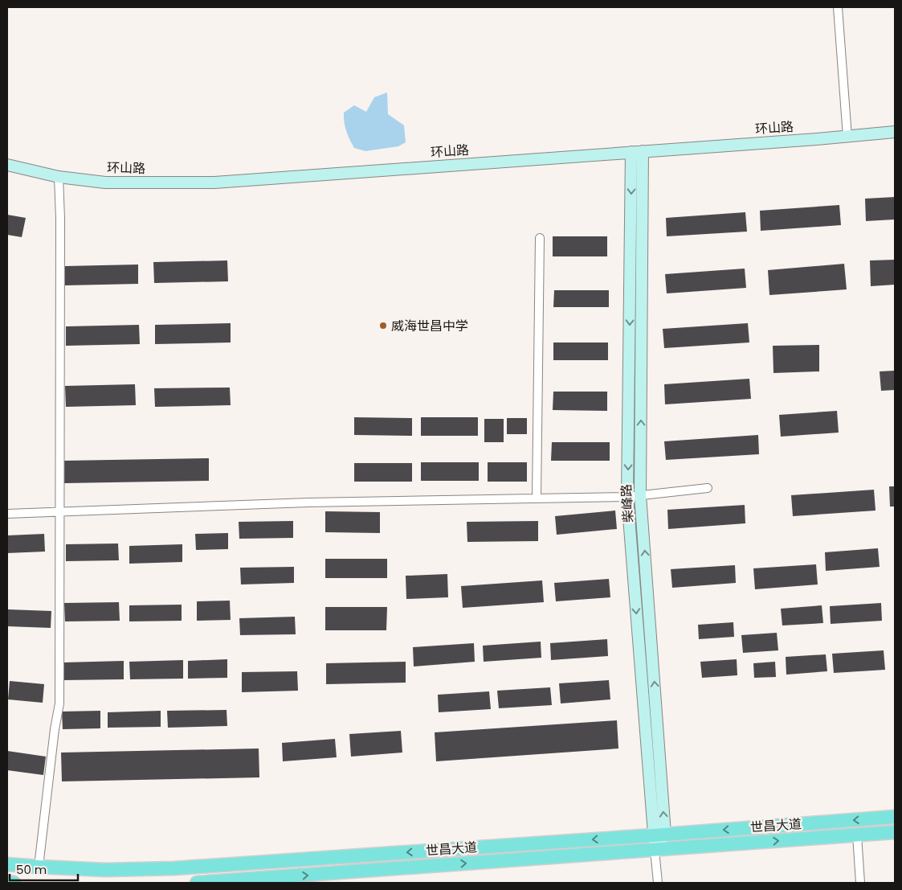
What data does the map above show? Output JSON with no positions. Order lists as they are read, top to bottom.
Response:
{
  "streets": {
    "main road": ["世昌大道"],
    "street": ["环山路", "柴峰路"]
  },
  "crossings": [
    ["环山路", "柴峰路"],
    ["柴峰路", "世昌大道"]
  ],
  "places": ["威海世昌中学"],
  "scale_bar": "50 m"
}
